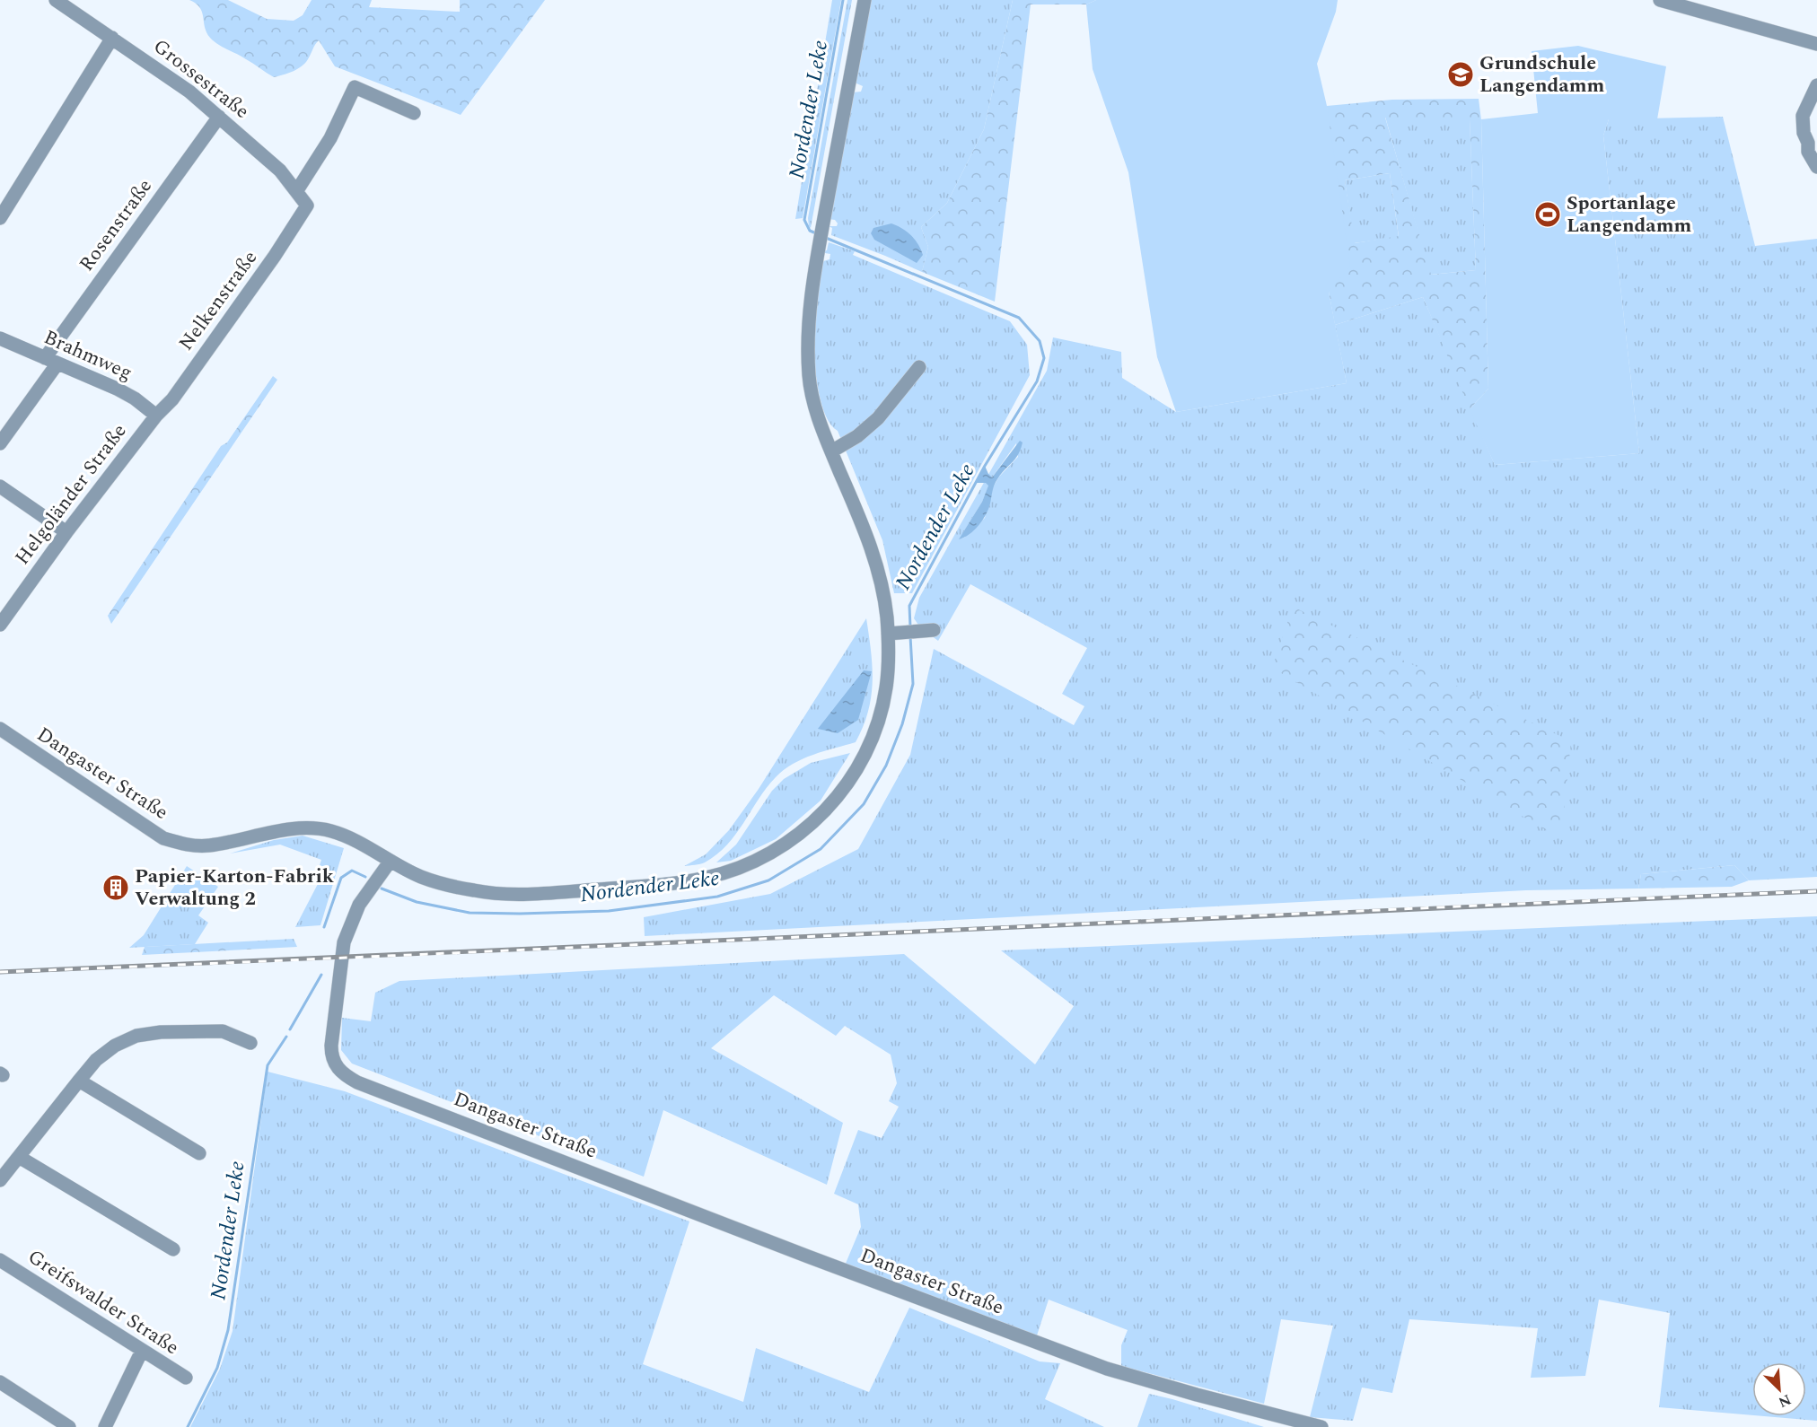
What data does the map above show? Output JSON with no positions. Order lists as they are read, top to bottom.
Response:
{
  "streets": {
    "street": [
      "Grossestraße",
      "Rosenstraße",
      "Nelkenstraße",
      "Brahmweg",
      "Helgoländer Straße",
      "Dangaster Straße",
      "Greifswalder Straße"
    ]
  },
  "crossings": [
    ["Grossestraße", "Rosenstraße"],
    ["Grossestraße", "Nelkenstraße"],
    ["Rosenstraße", "Brahmweg"],
    ["Nelkenstraße", "Brahmweg"],
    ["Nelkenstraße", "Helgoländer Straße"],
    ["Brahmweg", "Helgoländer Straße"]
  ],
  "water": ["Nordender Leke"],
  "places": {
    "school or university": ["Grundschule Langendamm"],
    "sports": ["Sportanlage Langendamm"],
    "building": ["Papier-Karton-Fabrik Verwaltung 2"]
  },
  "north": "bottom right"
}
